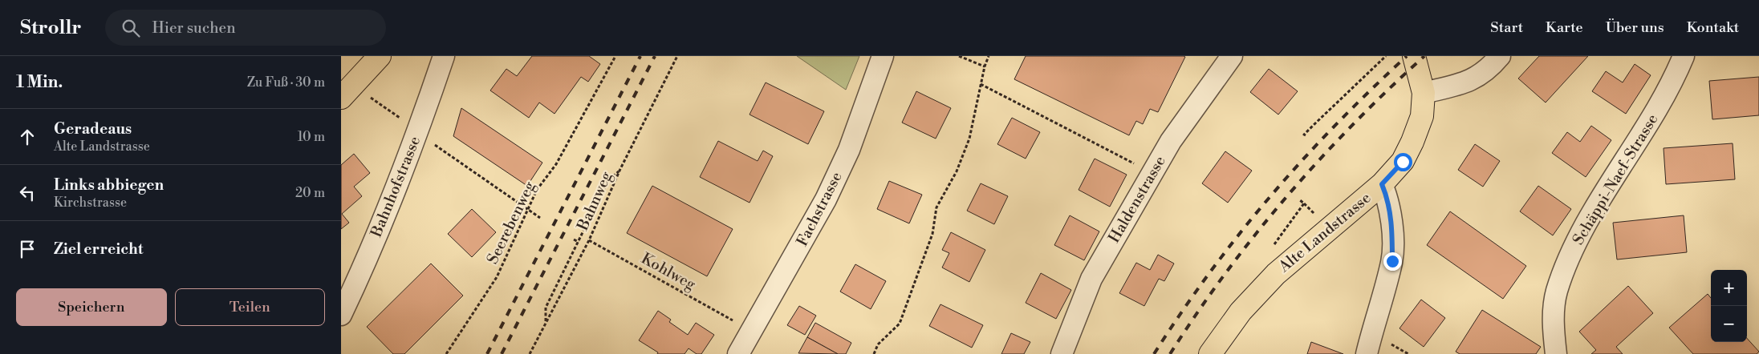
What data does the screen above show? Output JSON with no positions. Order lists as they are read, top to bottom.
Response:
{
  "streets": {
    "main road": ["Alte Landstrasse"],
    "street": [
      "Schäppi-Naef-Strasse",
      "Bahnhofstrasse",
      "Haldenstrasse",
      "Fachstrasse"
    ],
    "path": ["Bahnweg", "Seerebenweg", "Kohlweg"]
  },
  "crossings": [
    ["Bahnweg", "Kohlweg"]
  ],
  "page": {
    "header": "Strollr",
    "search": "Hier suchen",
    "nav": [
      "Start",
      "Karte",
      "Über uns",
      "Kontakt"
    ],
    "heading": ["1 Min.", "Zu Fuß · 30 m"],
    "list": [
      ["Geradeaus", "Alte Landstrasse", "10 m"],
      ["Links abbiegen", "Kirchstrasse", "20 m"],
      "Ziel erreicht"
    ],
    "map_buttons": ["+", "−"],
    "buttons": ["Speichern", "Teilen"]
  }
}
